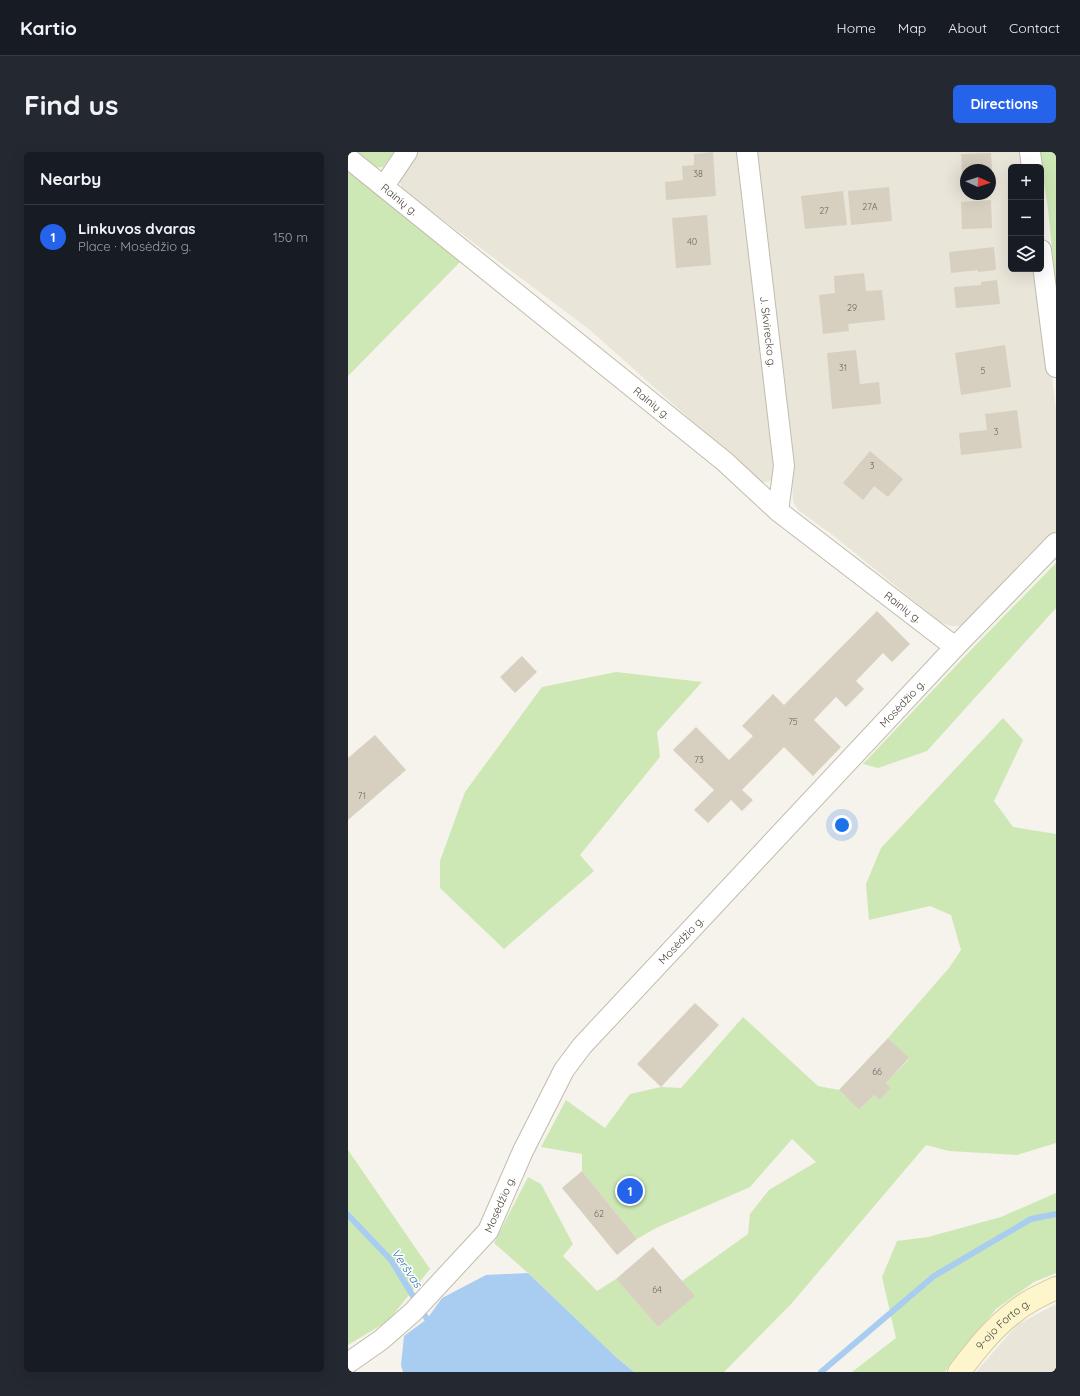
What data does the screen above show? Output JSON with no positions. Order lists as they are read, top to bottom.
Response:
{
  "streets": {
    "street": [
      "Rainių g.",
      "J. Skvirecko g.",
      "Mosėdžio g.",
      "9-ojo Forto g."
    ]
  },
  "crossings": [
    ["Rainių g.", "J. Skvirecko g."],
    ["Rainių g.", "Mosėdžio g."]
  ],
  "water": ["Veršvas"],
  "house_numbers": [
    "38",
    "27A",
    "27",
    "40",
    "29",
    "31",
    "5",
    "3",
    "3",
    "75",
    "73",
    "71",
    "66",
    "62",
    "64"
  ],
  "north": "right",
  "page": {
    "header": "Kartio",
    "nav": [
      "Home",
      "Map",
      "About",
      "Contact"
    ],
    "buttons": "Directions",
    "title": "Find us",
    "heading": "Nearby",
    "map_buttons": ["+", "−"],
    "list": [
      {
        "mark": "1",
        "name": "Linkuvos dvaras",
        "note": "Place · Mosėdžio g.",
        "value": "150 m"
      }
    ],
    "pins": "1"
  }
}
